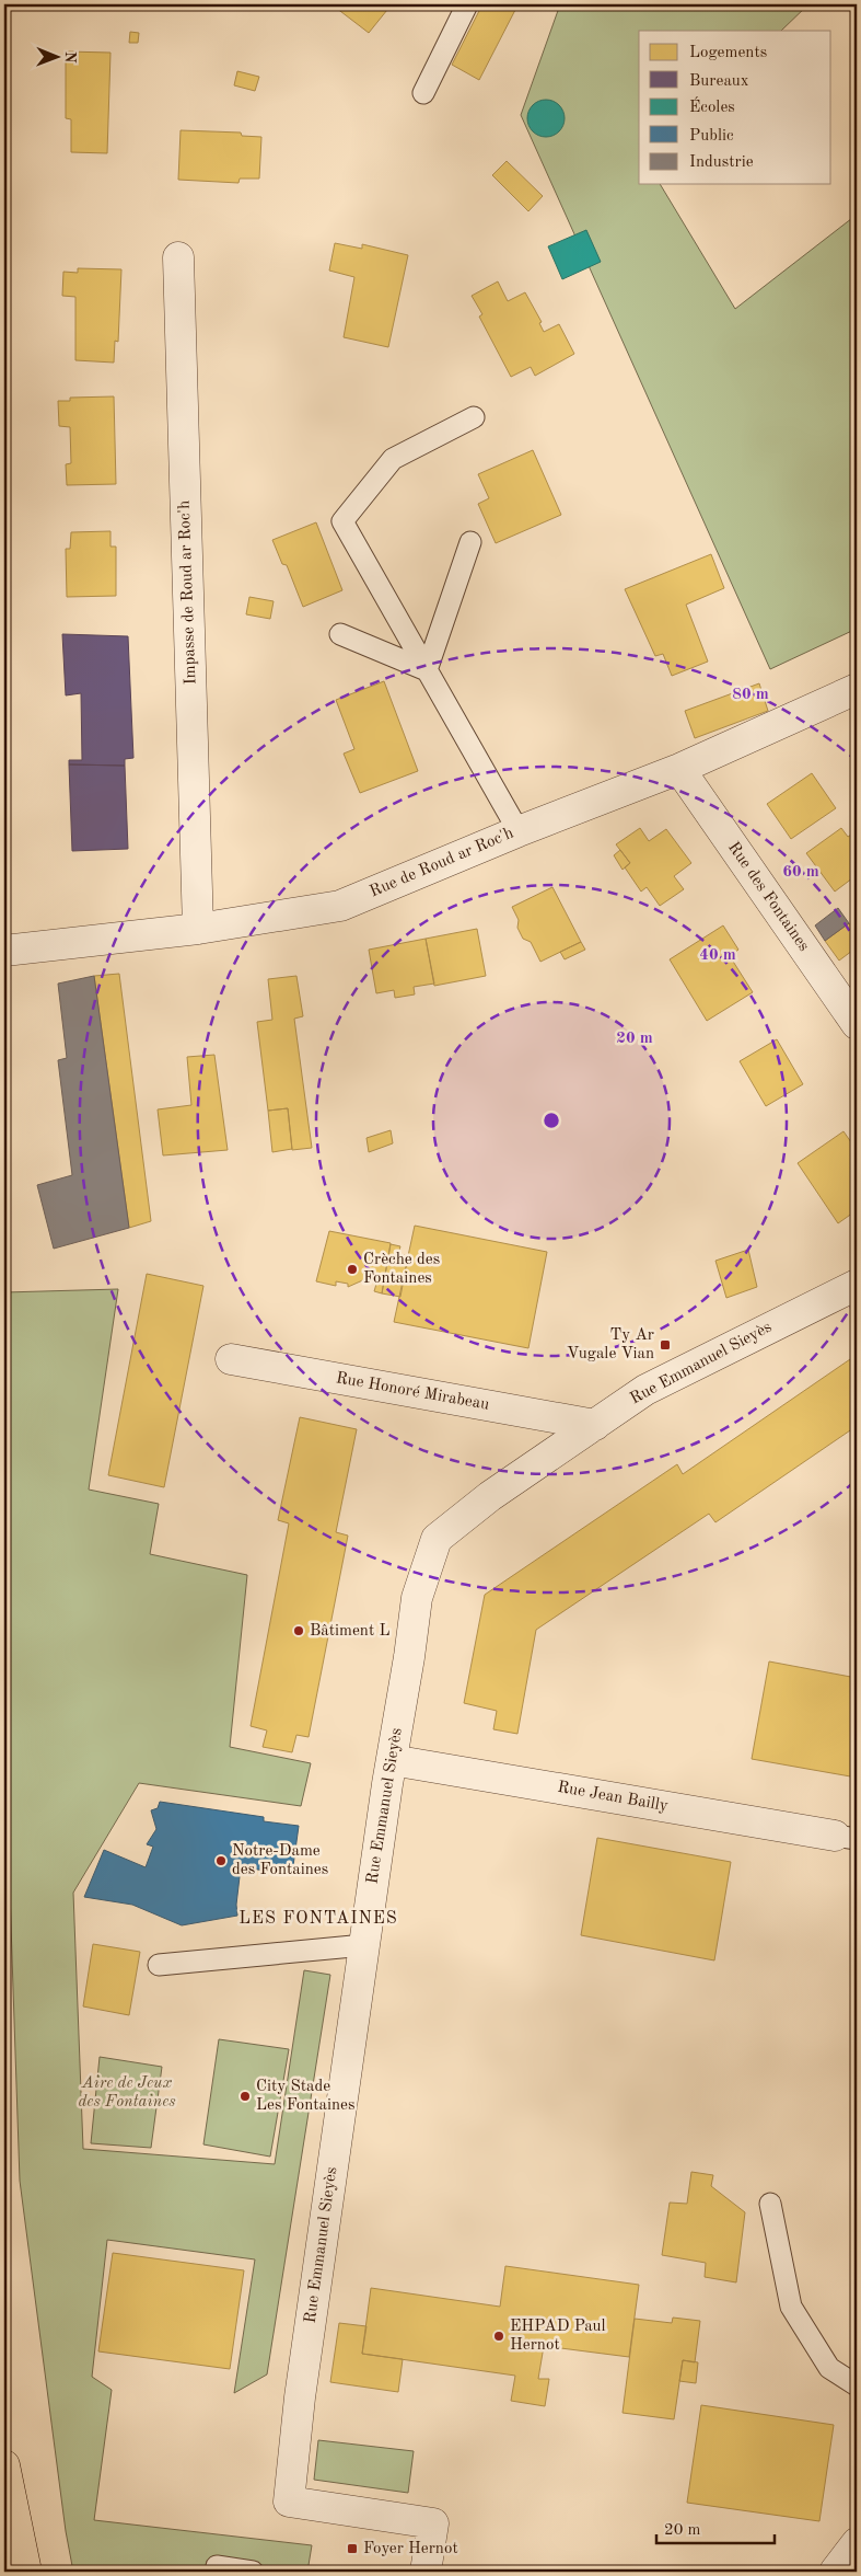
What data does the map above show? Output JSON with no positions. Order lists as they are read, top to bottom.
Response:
{
  "streets": {
    "street": [
      "Impasse de Roud ar Roc'h",
      "Rue de Roud ar Roc'h",
      "Rue des Fontaines",
      "Rue Emmanuel Sieyès",
      "Rue Honoré Mirabeau",
      "Rue Jean Bailly"
    ]
  },
  "crossings": [
    ["Impasse de Roud ar Roc'h", "Rue de Roud ar Roc'h"],
    ["Rue de Roud ar Roc'h", "Rue des Fontaines"],
    ["Rue Emmanuel Sieyès", "Rue Honoré Mirabeau"],
    ["Rue Emmanuel Sieyès", "Rue Jean Bailly"]
  ],
  "districts": ["LES FONTAINES"],
  "parks": ["Aire de Jeux des Fontaines"],
  "places": {
    "other": [
      "Crèche des Fontaines",
      "Bâtiment L",
      "Notre-Dame des Fontaines",
      "City Stade Les Fontaines",
      "EHPAD Paul Hernot"
    ],
    "transit": ["Ty Ar Vugale Vian", "Foyer Hernot"]
  },
  "legend": [
    "Logements",
    "Bureaux",
    "Écoles",
    "Public",
    "Industrie"
  ],
  "scale_bar": "20 m",
  "north": "right",
  "rings": [
    "80 m",
    "60 m",
    "40 m",
    "20 m"
  ]
}
